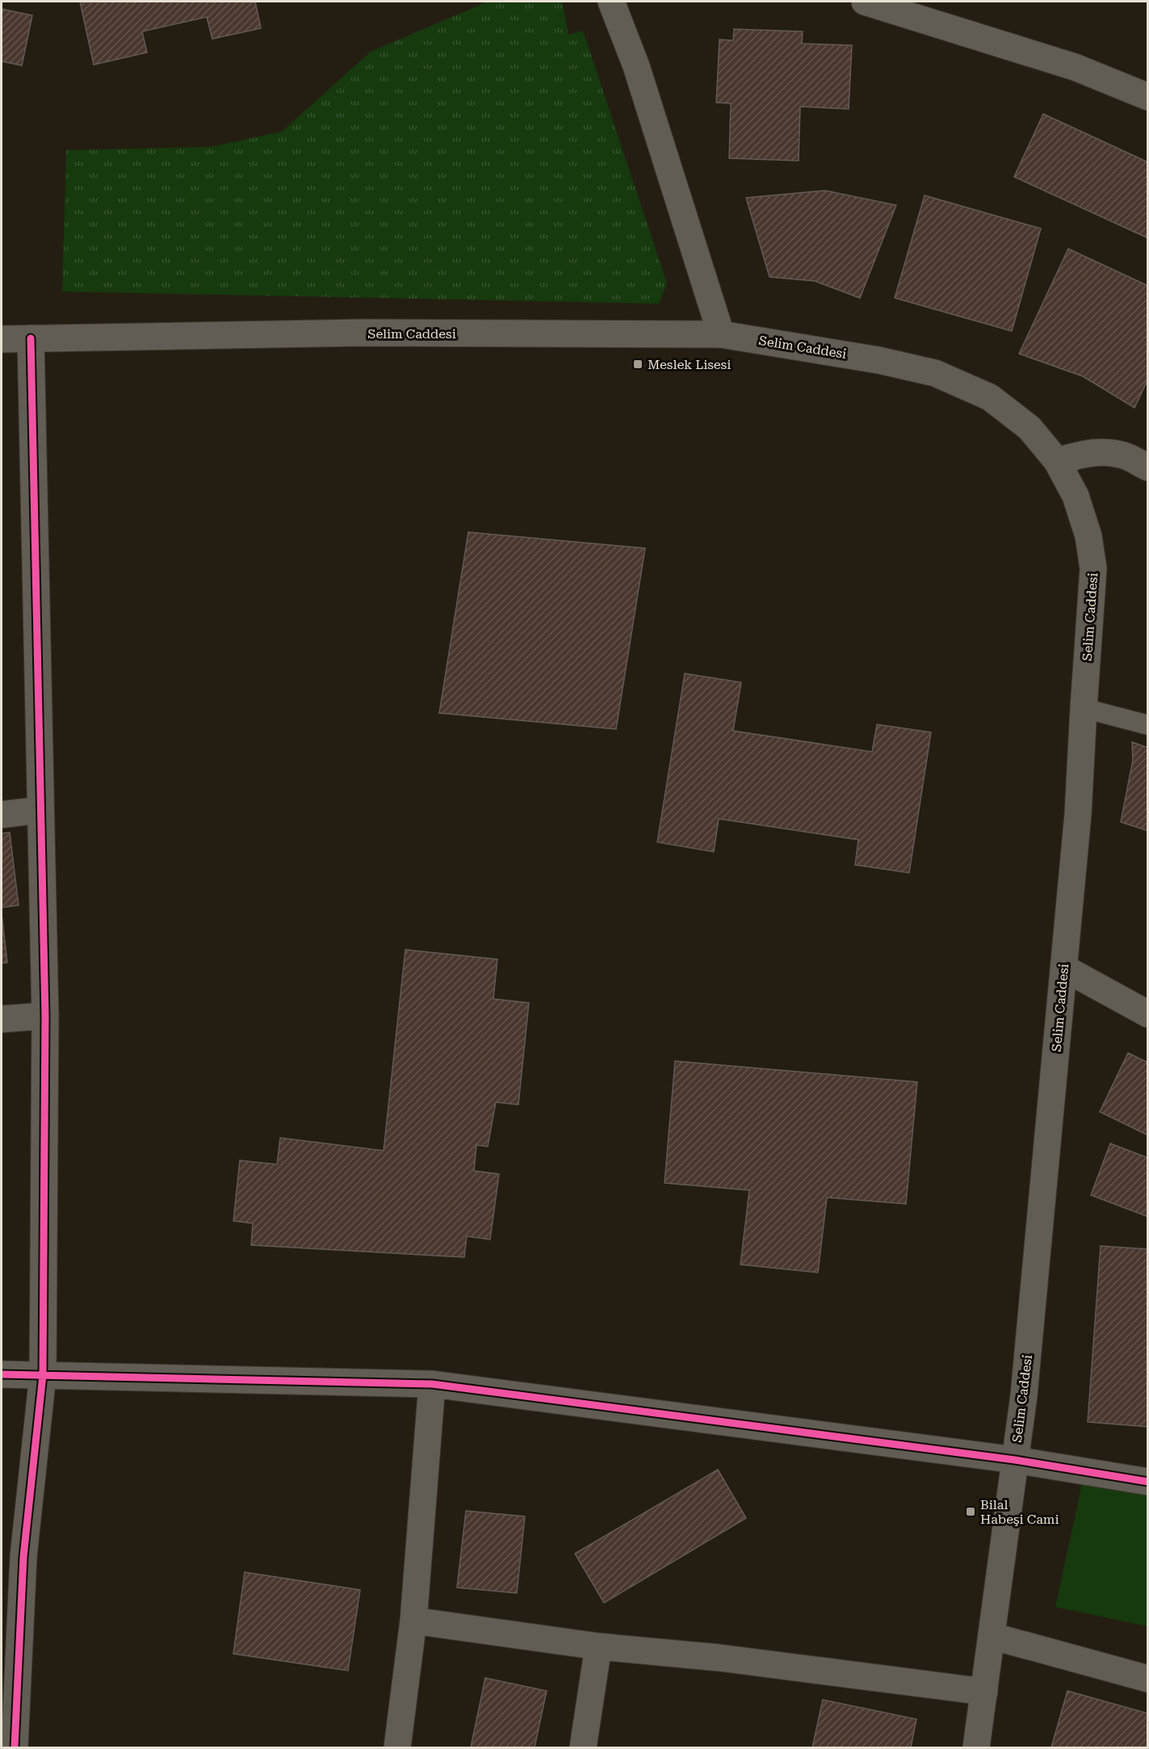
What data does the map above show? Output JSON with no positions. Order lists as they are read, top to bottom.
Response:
{
  "streets": {
    "street": ["Selim Caddesi"]
  },
  "places": {
    "transit": ["Meslek Lisesi", "Bilal Habeşi Cami"]
  }
}
